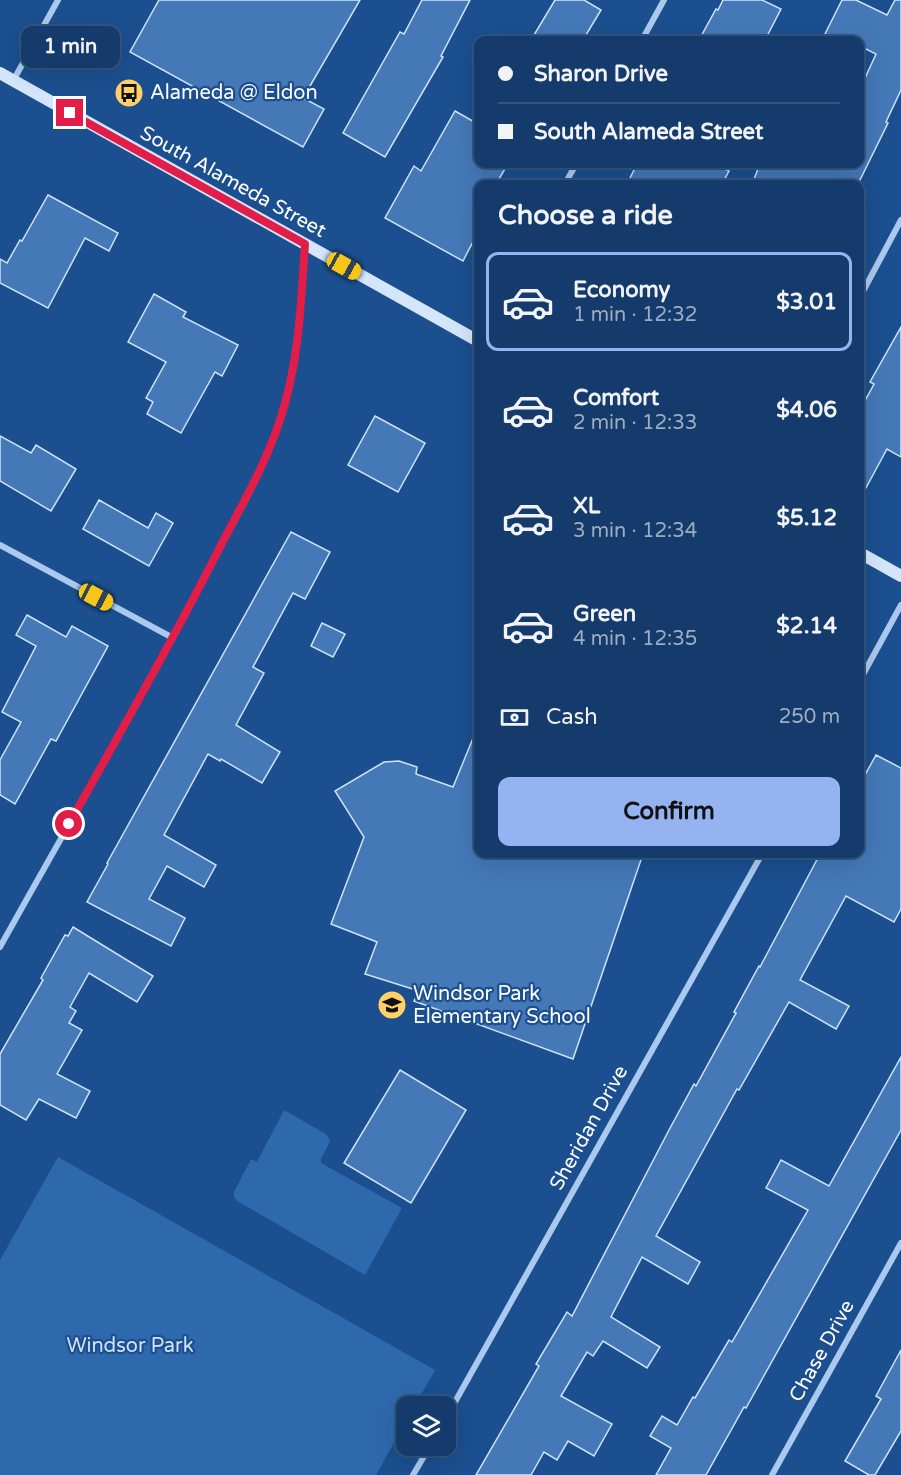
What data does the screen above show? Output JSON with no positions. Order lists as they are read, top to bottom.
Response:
{
  "streets": {
    "main road": ["South Alameda Street"],
    "street": ["Sheridan Drive", "Chase Drive"]
  },
  "parks": ["Windsor Park"],
  "places": {
    "bus stop": ["Alameda @ Eldon"],
    "school or university": ["Windsor Park Elementary School"]
  },
  "page": {
    "bubble": "1 min",
    "banner": ["Sharon Drive", "South Alameda Street"],
    "heading": "Choose a ride",
    "list": [
      {
        "name": "Economy",
        "note": "1 min · 12:32",
        "value": "$3.01"
      },
      {
        "name": "Comfort",
        "note": "2 min · 12:33",
        "value": "$4.06"
      },
      {
        "name": "XL",
        "note": "3 min · 12:34",
        "value": "$5.12"
      },
      {
        "name": "Green",
        "note": "4 min · 12:35",
        "value": "$2.14"
      }
    ],
    "pay": ["Cash", "250 m"],
    "buttons": "Confirm"
  }
}
